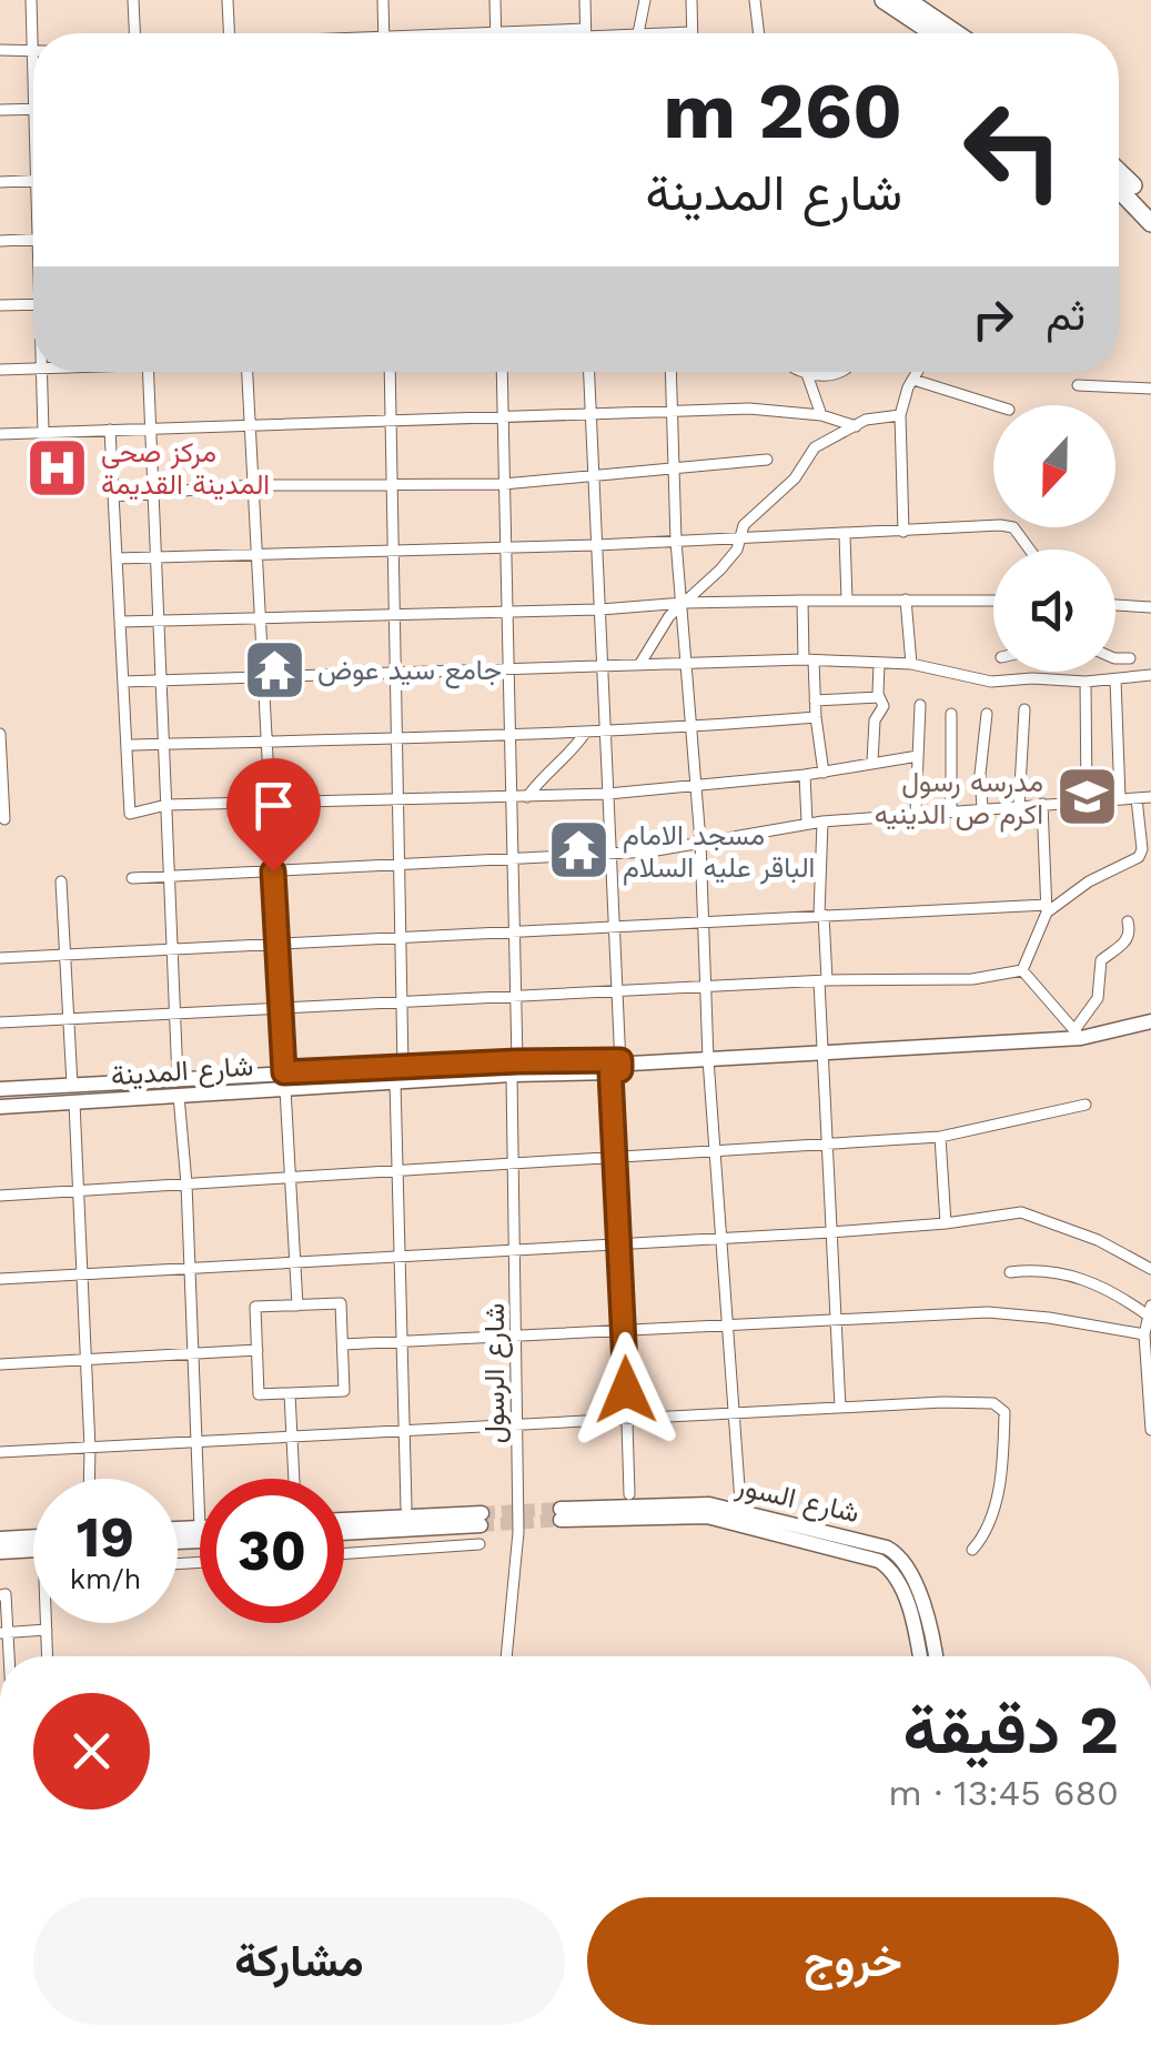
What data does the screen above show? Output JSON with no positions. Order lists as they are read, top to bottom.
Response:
{
  "streets": {
    "main road": ["شارع المدينة", "شارع السور"],
    "street": ["شارع الرسول"]
  },
  "crossings": [
    ["شارع المدينة", "شارع الرسول"]
  ],
  "places": {
    "hospital": ["مركز صحي المدينة القديمة"],
    "temple": ["جامع سيد عوض", "مسجد الامام الباقر عليه السلام"],
    "school or university": ["مدرسه رسول اکرم ص الدینیه"]
  },
  "north": "bottom",
  "page": {
    "turn": ["260 m", "شارع المدينة"],
    "then": "ثم",
    "speed": "19 km/h",
    "limit": "30",
    "heading": ["2 دقيقة", "680 m · 13:45"],
    "buttons": ["خروج", "مشاركة"]
  }
}
